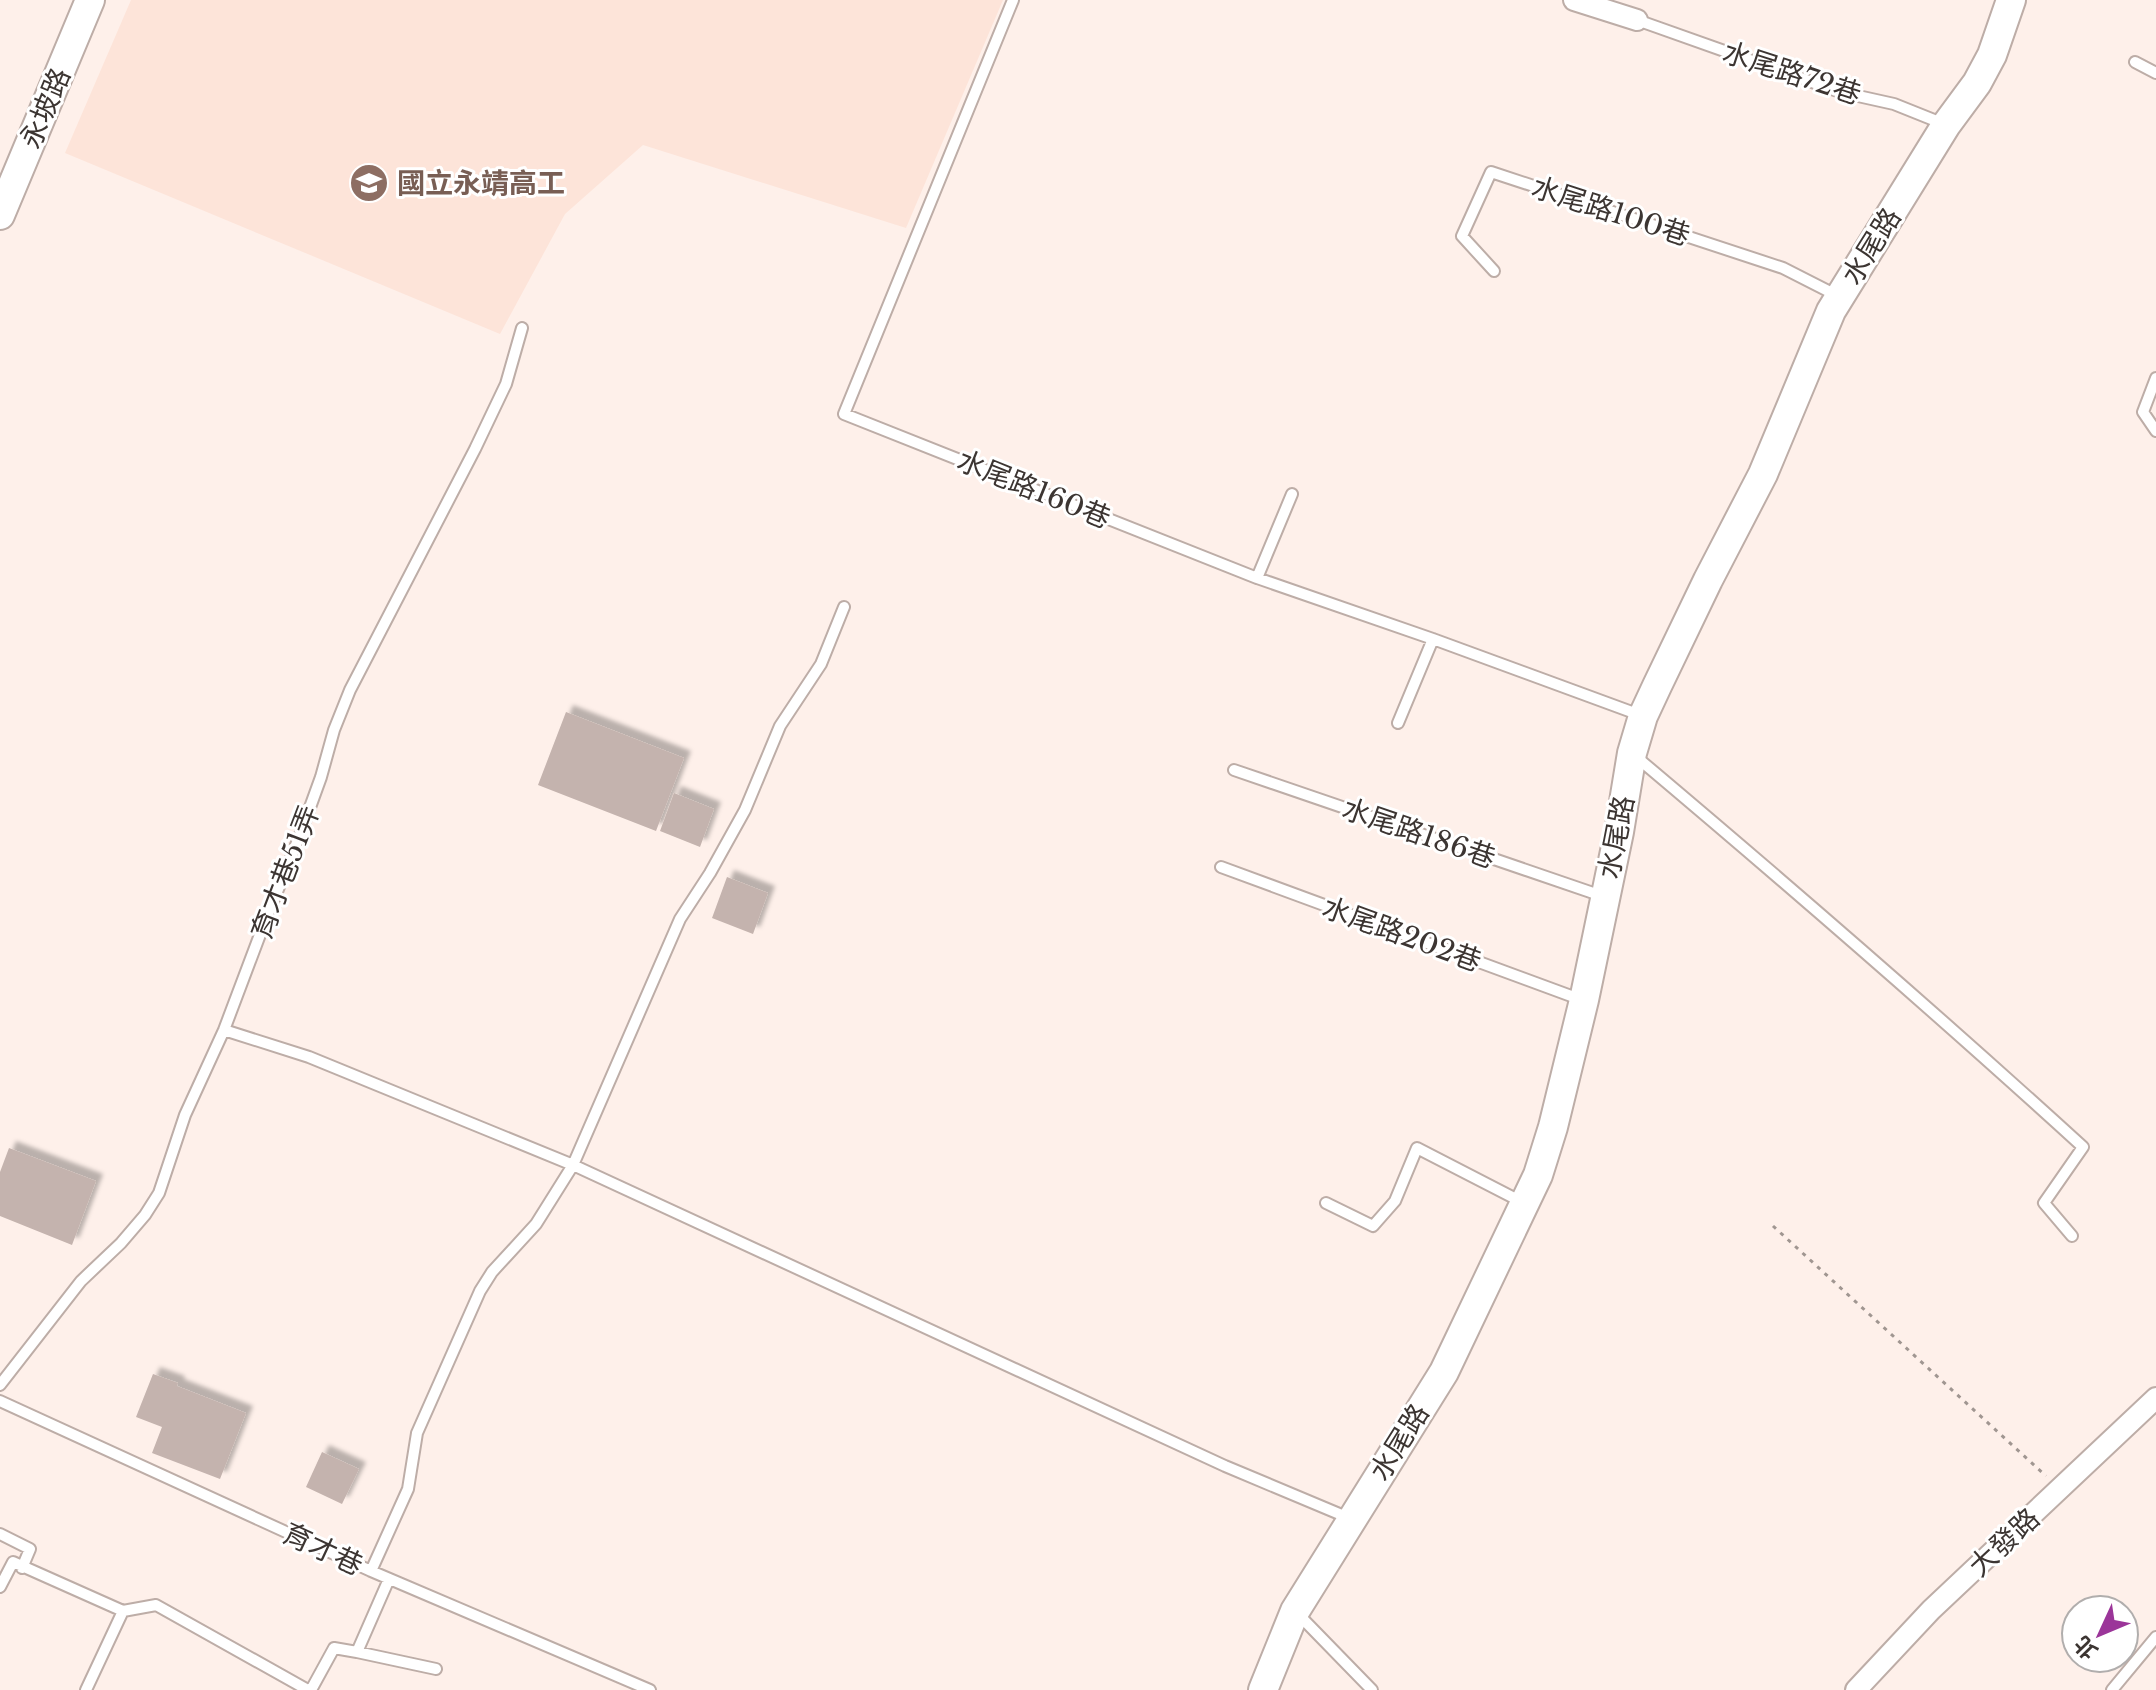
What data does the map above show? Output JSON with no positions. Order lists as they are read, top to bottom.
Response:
{
  "streets": {
    "street": ["永坡路", "水尾路", "大發路"],
    "lane": [
      "水尾路72巷",
      "水尾路100巷",
      "水尾路160巷",
      "水尾路186巷",
      "育才巷51弄",
      "水尾路202巷",
      "育才巷"
    ]
  },
  "crossings": [
    ["水尾路72巷", "水尾路"],
    ["水尾路100巷", "水尾路"],
    ["水尾路", "水尾路160巷"],
    ["水尾路", "水尾路186巷"],
    ["水尾路", "水尾路202巷"]
  ],
  "places": {
    "school or university": ["國立永靖高工"]
  },
  "north": "bottom left"
}
